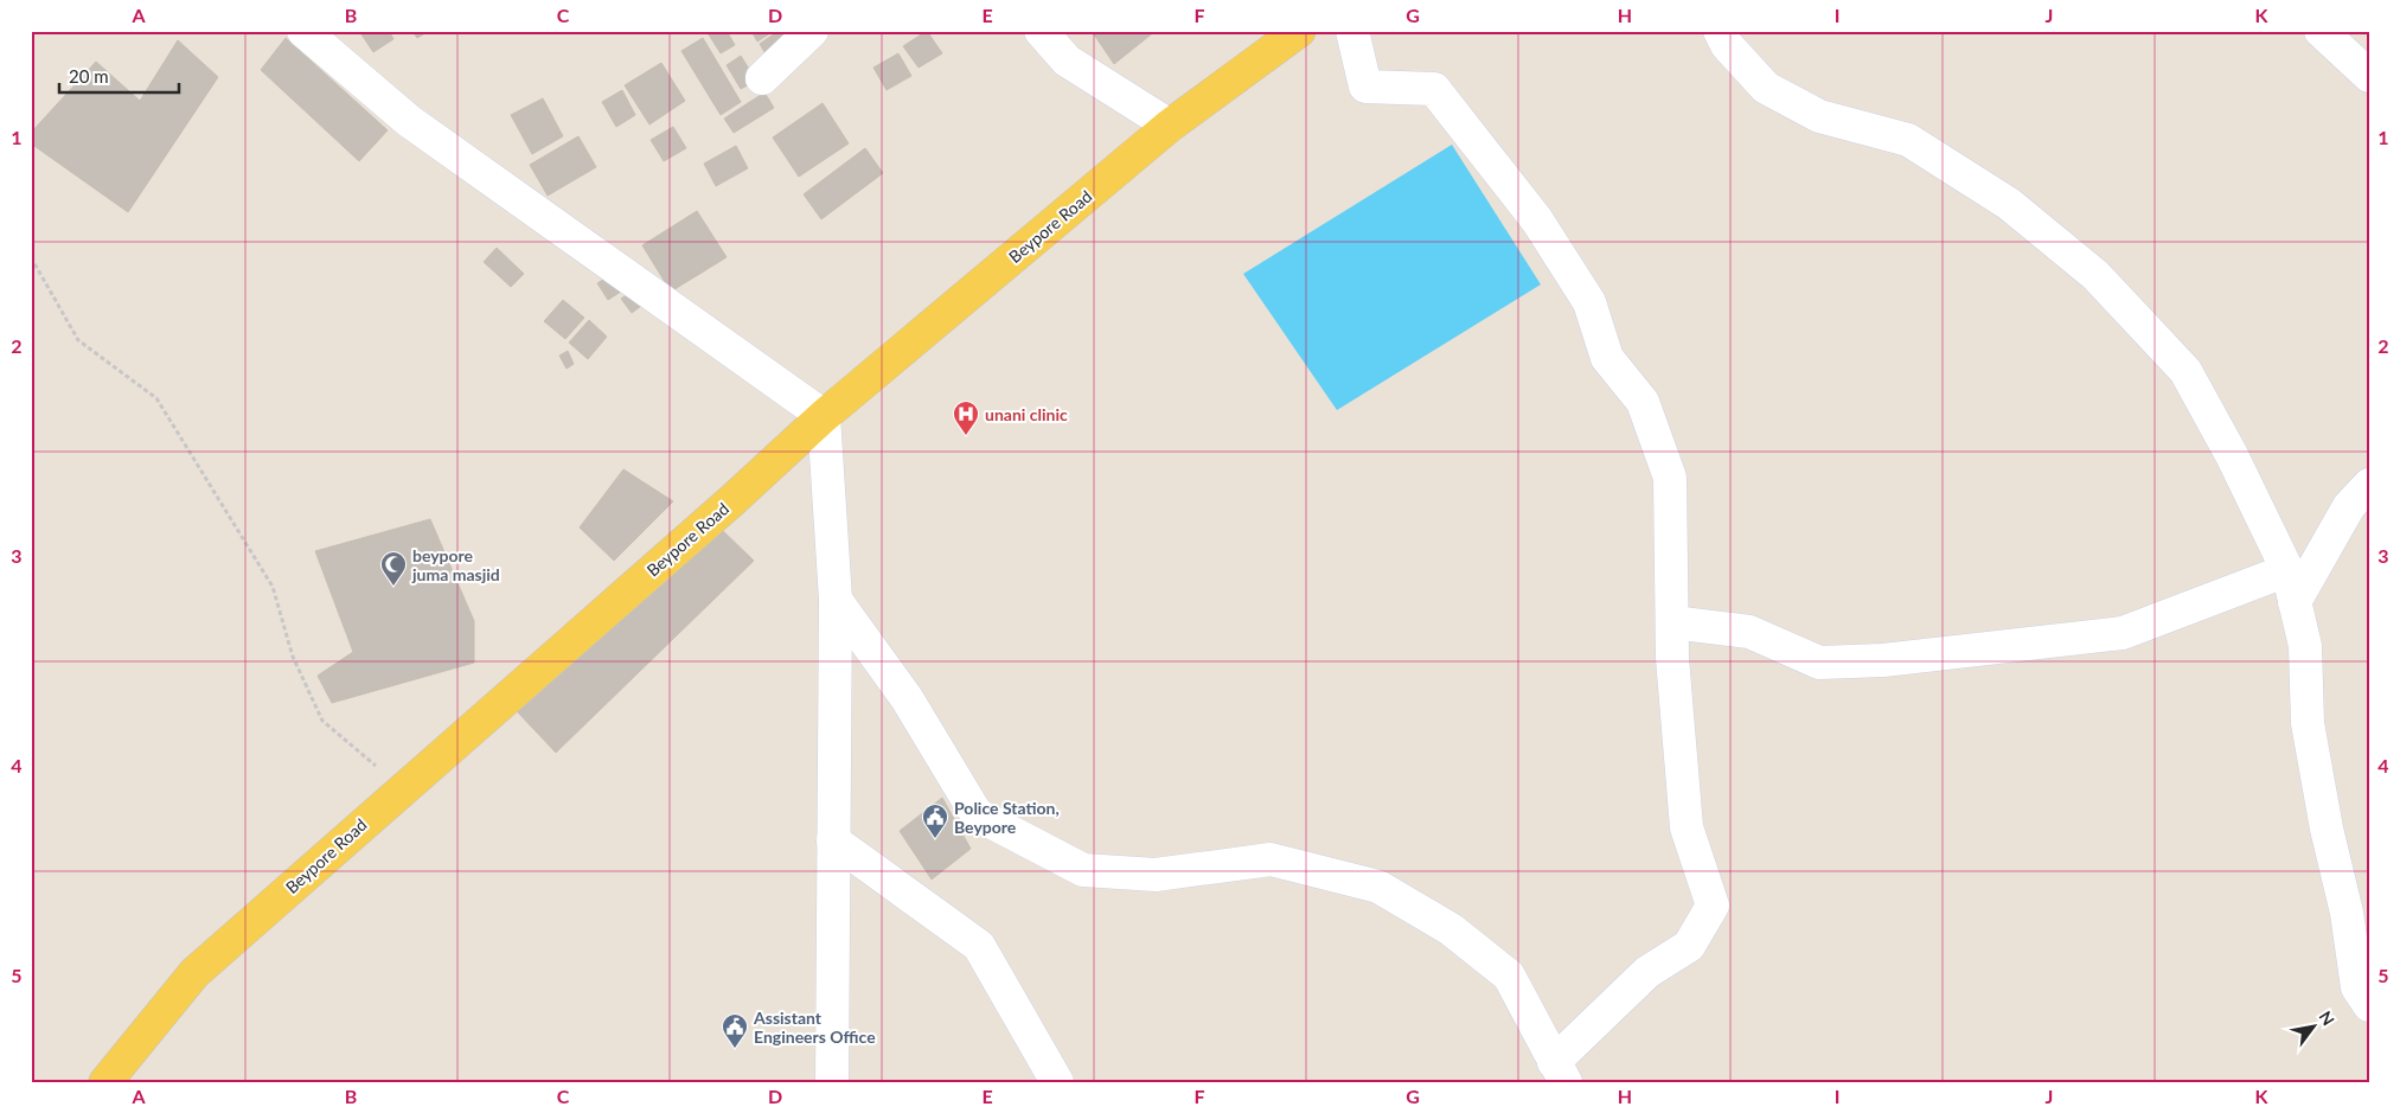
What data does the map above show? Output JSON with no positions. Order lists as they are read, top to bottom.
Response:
{
  "streets": {
    "main road": ["Beypore Road"]
  },
  "places": {
    "hospital": ["unani clinic"],
    "mosque": ["beypore juma masjid"],
    "public building": ["Police Station, Beypore", "Assistant Engineers Office"]
  },
  "scale_bar": "20 m",
  "north": "top right",
  "grid": {
    "columns": [
      "A",
      "B",
      "C",
      "D",
      "E",
      "F",
      "G",
      "H",
      "I",
      "J",
      "K"
    ],
    "rows": [
      "1",
      "2",
      "3",
      "4",
      "5"
    ]
  }
}
